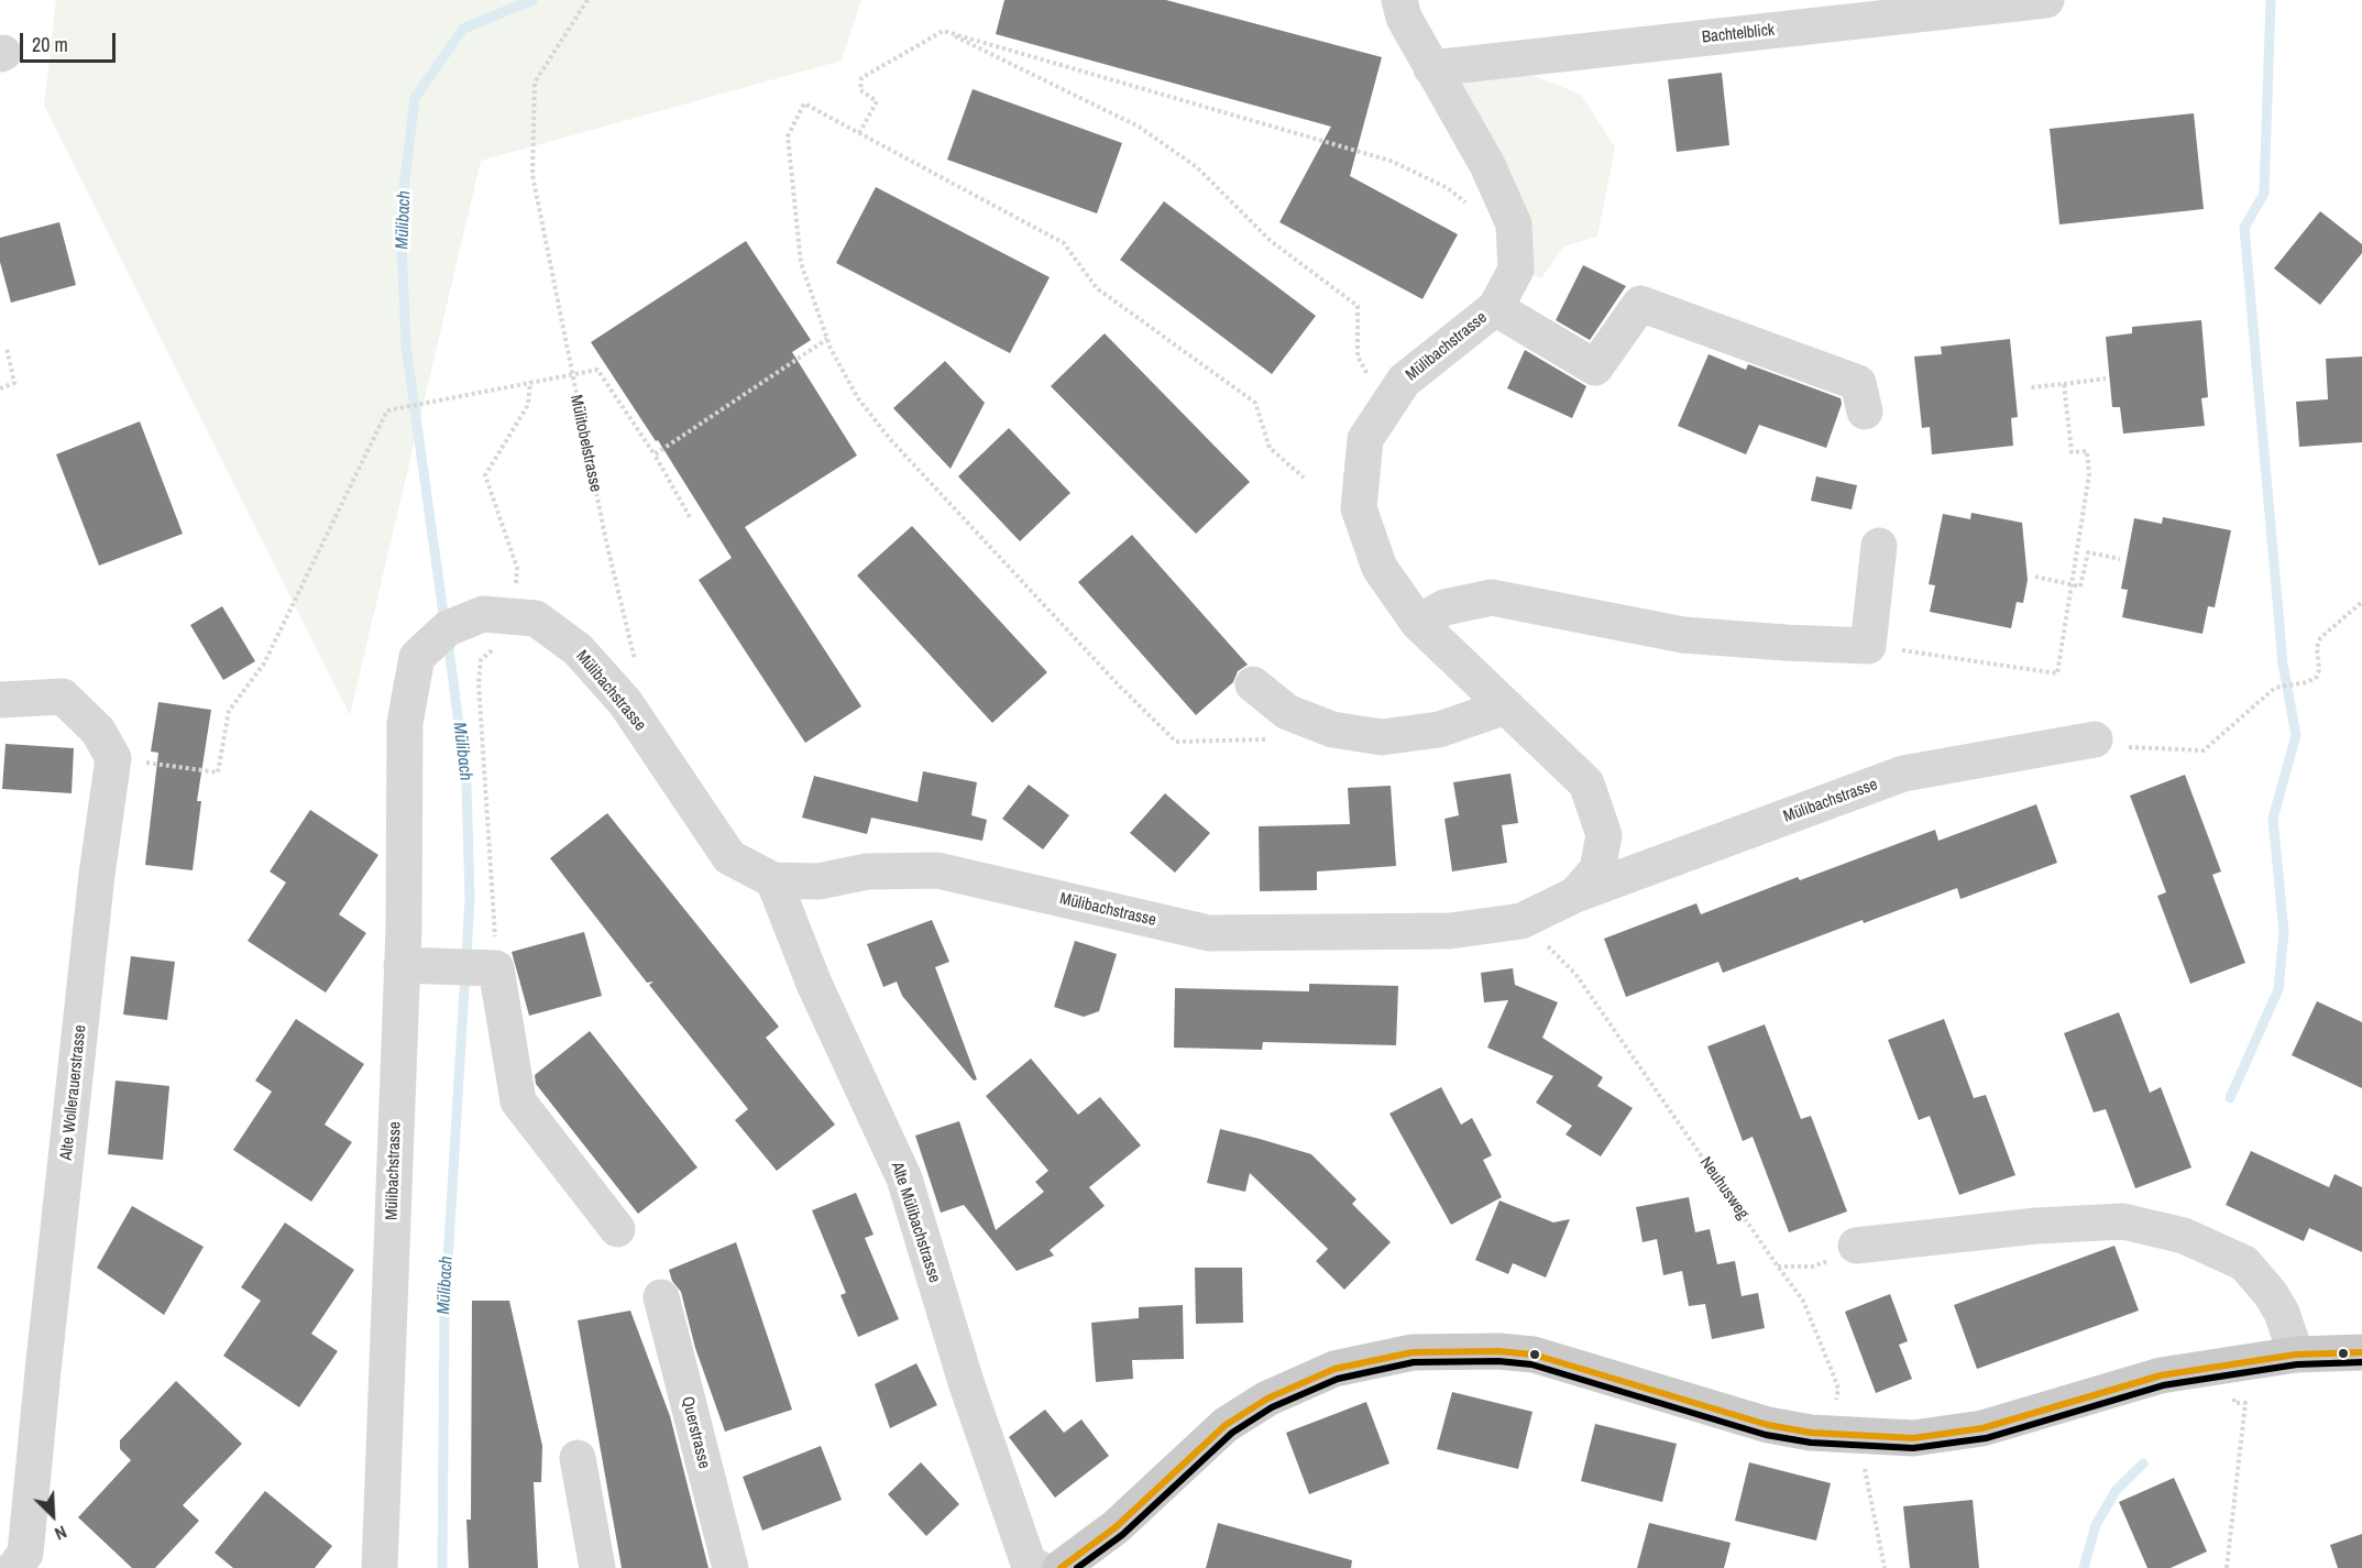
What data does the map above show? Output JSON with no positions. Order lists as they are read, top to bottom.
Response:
{
  "streets": {
    "street": [
      "Bachtelblick",
      "Mülibachstrasse",
      "Alte Wollerauerstrasse",
      "Alte Mülibachstrasse",
      "Querstrasse"
    ],
    "path": ["Mülitobelstrasse", "Neuhusweg"]
  },
  "crossings": [
    ["Bachtelblick", "Mülibachstrasse"],
    ["Mülibachstrasse", "Mülitobelstrasse"],
    ["Mülibachstrasse", "Neuhusweg"],
    ["Mülibachstrasse", "Alte Mülibachstrasse"]
  ],
  "water": ["Mülibach"],
  "scale_bar": "20 m",
  "north": "bottom right"
}
